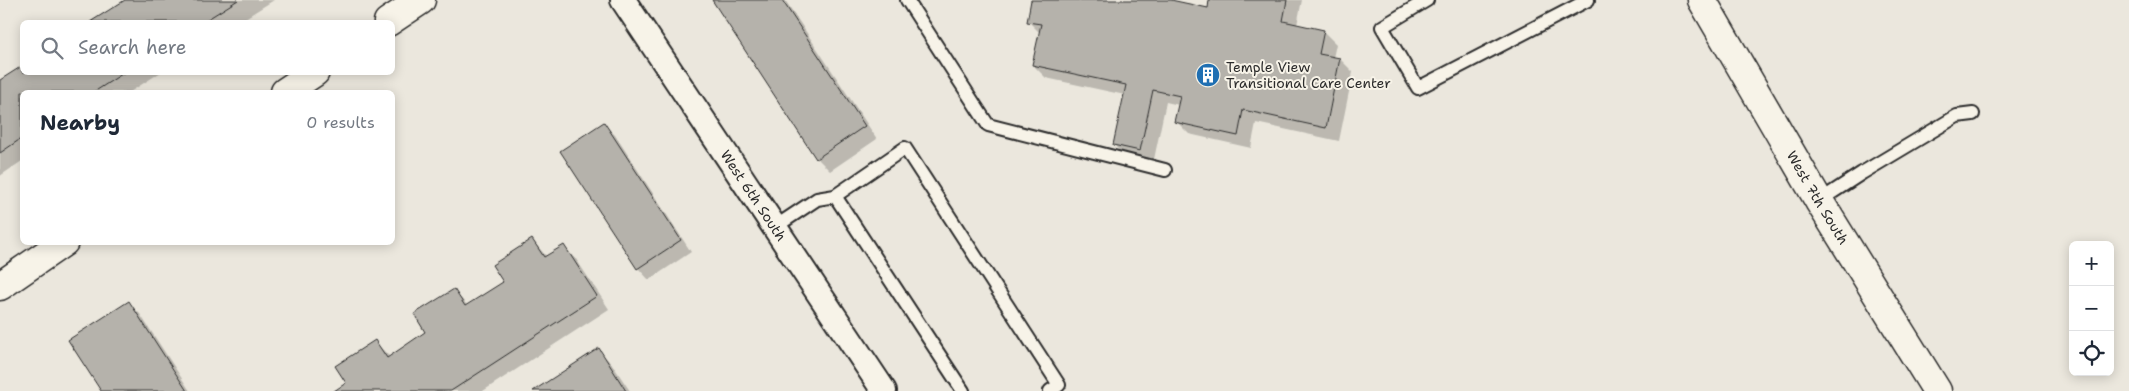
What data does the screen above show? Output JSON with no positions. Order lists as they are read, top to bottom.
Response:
{
  "streets": {
    "main road": ["West 7th South"],
    "street": ["West 6th South"]
  },
  "places": {
    "building": ["Temple View Transitional Care Center"]
  },
  "page": {
    "search": "Search here",
    "heading": ["Nearby", "0 results"],
    "map_buttons": ["+", "−"]
  }
}
